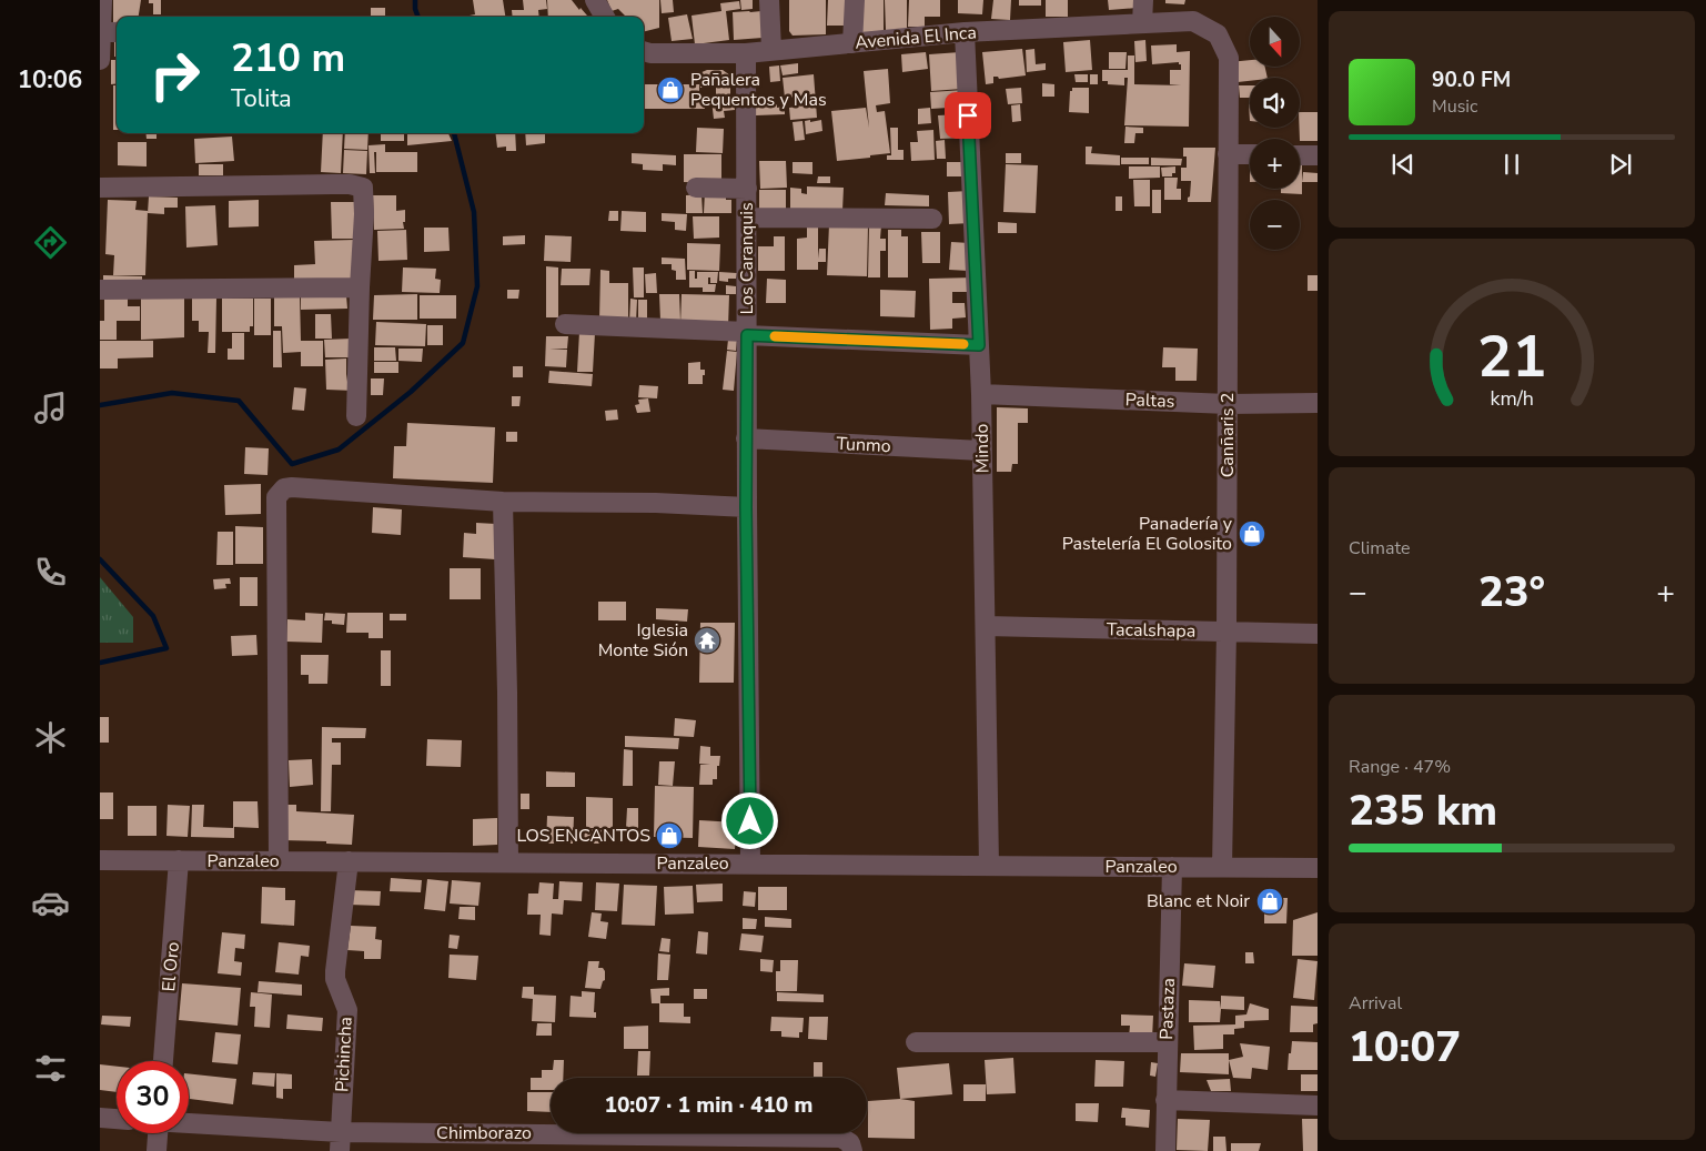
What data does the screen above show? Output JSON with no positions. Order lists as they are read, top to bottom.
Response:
{
  "streets": {
    "street": [
      "Avenida El Inca",
      "Los Caranquis",
      "Paltas",
      "Canñaris 2",
      "Tunmo",
      "Mindo",
      "Tacalshapa",
      "Panzaleo",
      "El Oro",
      "Pastaza",
      "Pichincha",
      "Chimborazo"
    ]
  },
  "crossings": [
    ["Avenida El Inca", "Los Caranquis"],
    ["Avenida El Inca", "Canñaris 2"],
    ["Avenida El Inca", "Mindo"],
    ["Los Caranquis", "Tunmo"],
    ["Los Caranquis", "Panzaleo"],
    ["Paltas", "Canñaris 2"],
    ["Paltas", "Mindo"],
    ["Canñaris 2", "Tacalshapa"],
    ["Canñaris 2", "Panzaleo"],
    ["Tunmo", "Mindo"],
    ["Mindo", "Tacalshapa"],
    ["Mindo", "Panzaleo"],
    ["Panzaleo", "El Oro"],
    ["Panzaleo", "Pastaza"],
    ["Panzaleo", "Pichincha"],
    ["Pichincha", "Chimborazo"]
  ],
  "places": {
    "shop": [
      "Pañalera Pequentos y Mas",
      "Panadería y Pastelería El Golosito",
      "LOS ENCANTOS",
      "Blanc et Noir"
    ],
    "temple": ["Iglesia Monte Sión"]
  },
  "north": "bottom",
  "page": {
    "tabs": "10:06",
    "map_buttons": ["+", "−"],
    "turn": ["210 m", "Tolita"],
    "song": ["90.0 FM", "Music"],
    "tile": [
      "Climate",
      ["Range · 47%", "235 km"],
      ["Arrival", "10:07"]
    ],
    "heat": ["−", "23°", "+"],
    "limit": "30",
    "trip": "10:07 · 1 min · 410 m",
    "gauge": ["21", "km/h"]
  }
}
